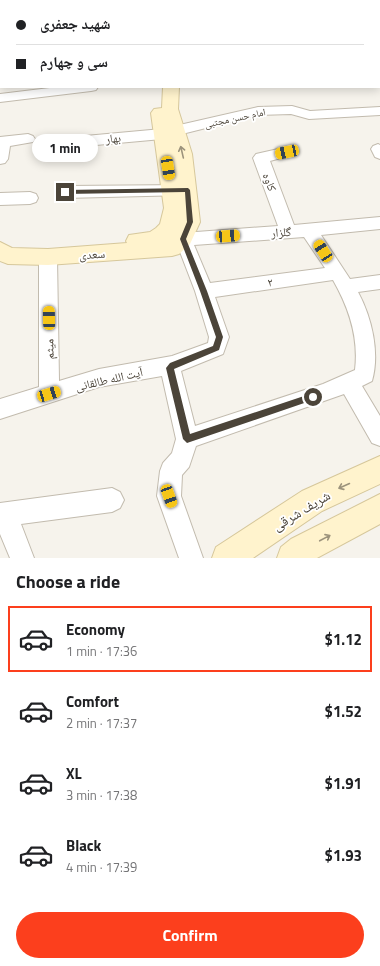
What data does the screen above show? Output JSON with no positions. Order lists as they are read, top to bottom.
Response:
{
  "streets": {
    "street": [
      "امام حسن مجتبی",
      "بهار",
      "کاوه",
      "گلزار",
      "سعدی",
      "۲",
      "میثم",
      "آیت الله طالقانی",
      "شریف شرقی"
    ]
  },
  "crossings": [
    ["امام حسن مجتبی", "بهار"],
    ["کاوه", "گلزار"],
    ["گلزار", "سعدی"],
    ["سعدی", "میثم"],
    ["۲", "آیت الله طالقانی"],
    ["میثم", "آیت الله طالقانی"]
  ],
  "page": {
    "banner": ["شهید جعفری", "سی و چهارم"],
    "bubble": "1 min",
    "heading": "Choose a ride",
    "list": [
      {
        "name": "Economy",
        "note": "1 min · 17:36",
        "value": "$1.12"
      },
      {
        "name": "Comfort",
        "note": "2 min · 17:37",
        "value": "$1.52"
      },
      {
        "name": "XL",
        "note": "3 min · 17:38",
        "value": "$1.91"
      },
      {
        "name": "Black",
        "note": "4 min · 17:39",
        "value": "$1.93"
      }
    ],
    "buttons": "Confirm"
  }
}
